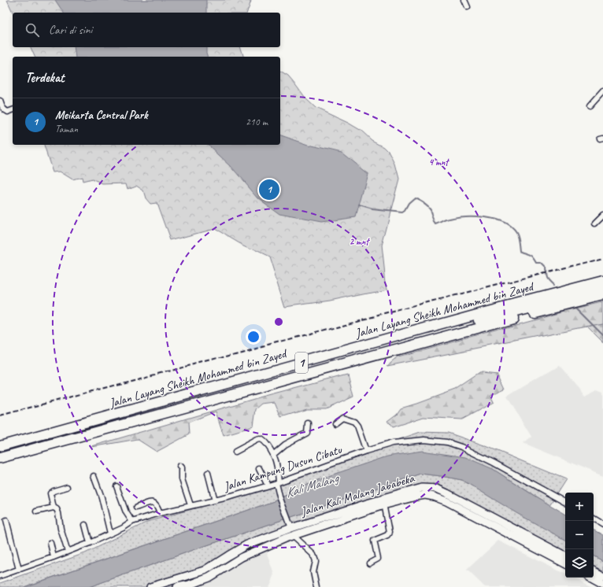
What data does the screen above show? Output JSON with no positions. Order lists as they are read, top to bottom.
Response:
{
  "streets": {
    "highway": ["Jalan Layang Sheikh Mohammed bin Zayed", "1"],
    "main road": ["Jalan Kali Malang Jababeka"],
    "street": ["Jalan Kampung Dusun Cibatu"]
  },
  "crossings": [
    ["Jalan Layang Sheikh Mohammed bin Zayed", "1"]
  ],
  "water": ["Kali Malang"],
  "page": {
    "search": "Cari di sini",
    "heading": "Terdekat",
    "list": [
      {
        "mark": "1",
        "name": "Meikarta Central Park",
        "note": "Taman",
        "value": "210 m"
      }
    ],
    "pins": "1",
    "map_buttons": ["+", "−"]
  },
  "rings": ["4 mnt", "2 mnt"]
}
